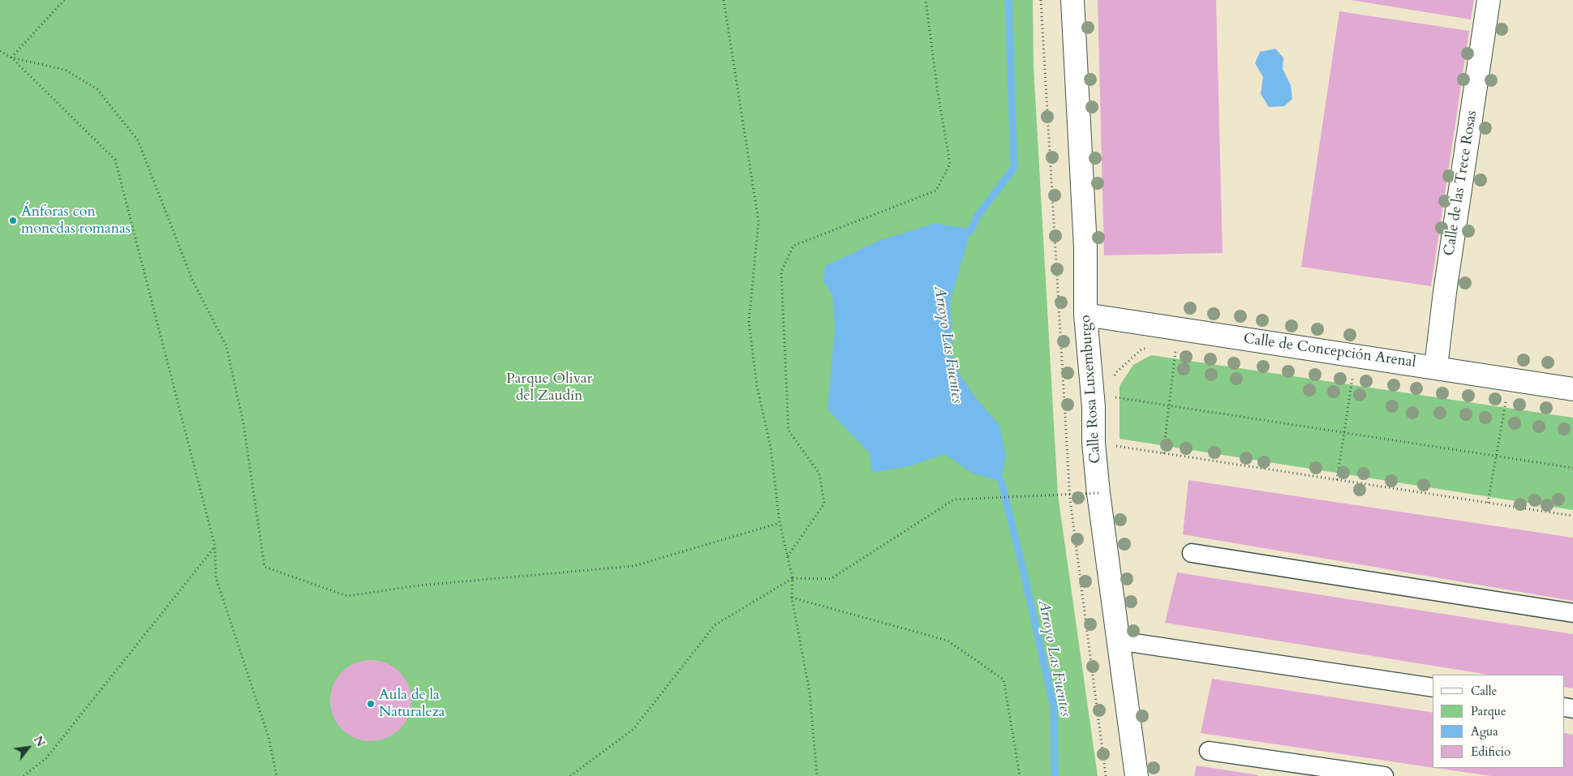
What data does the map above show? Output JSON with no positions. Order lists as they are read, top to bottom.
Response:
{
  "streets": {
    "street": ["Calle de las Trece Rosas", "Calle de Concepción Arenal", "Calle Rosa Luxemburgo"]
  },
  "crossings": [
    ["Calle de las Trece Rosas", "Calle de Concepción Arenal"],
    ["Calle de Concepción Arenal", "Calle Rosa Luxemburgo"]
  ],
  "water": ["Arroyo Las Fuentes"],
  "parks": ["Parque Olivar del Zaudín"],
  "places": ["Ánforas con monedas romanas", "Aula de la Naturaleza"],
  "legend": [
    "Calle",
    "Parque",
    "Agua",
    "Edificio"
  ],
  "north": "top right"
}
